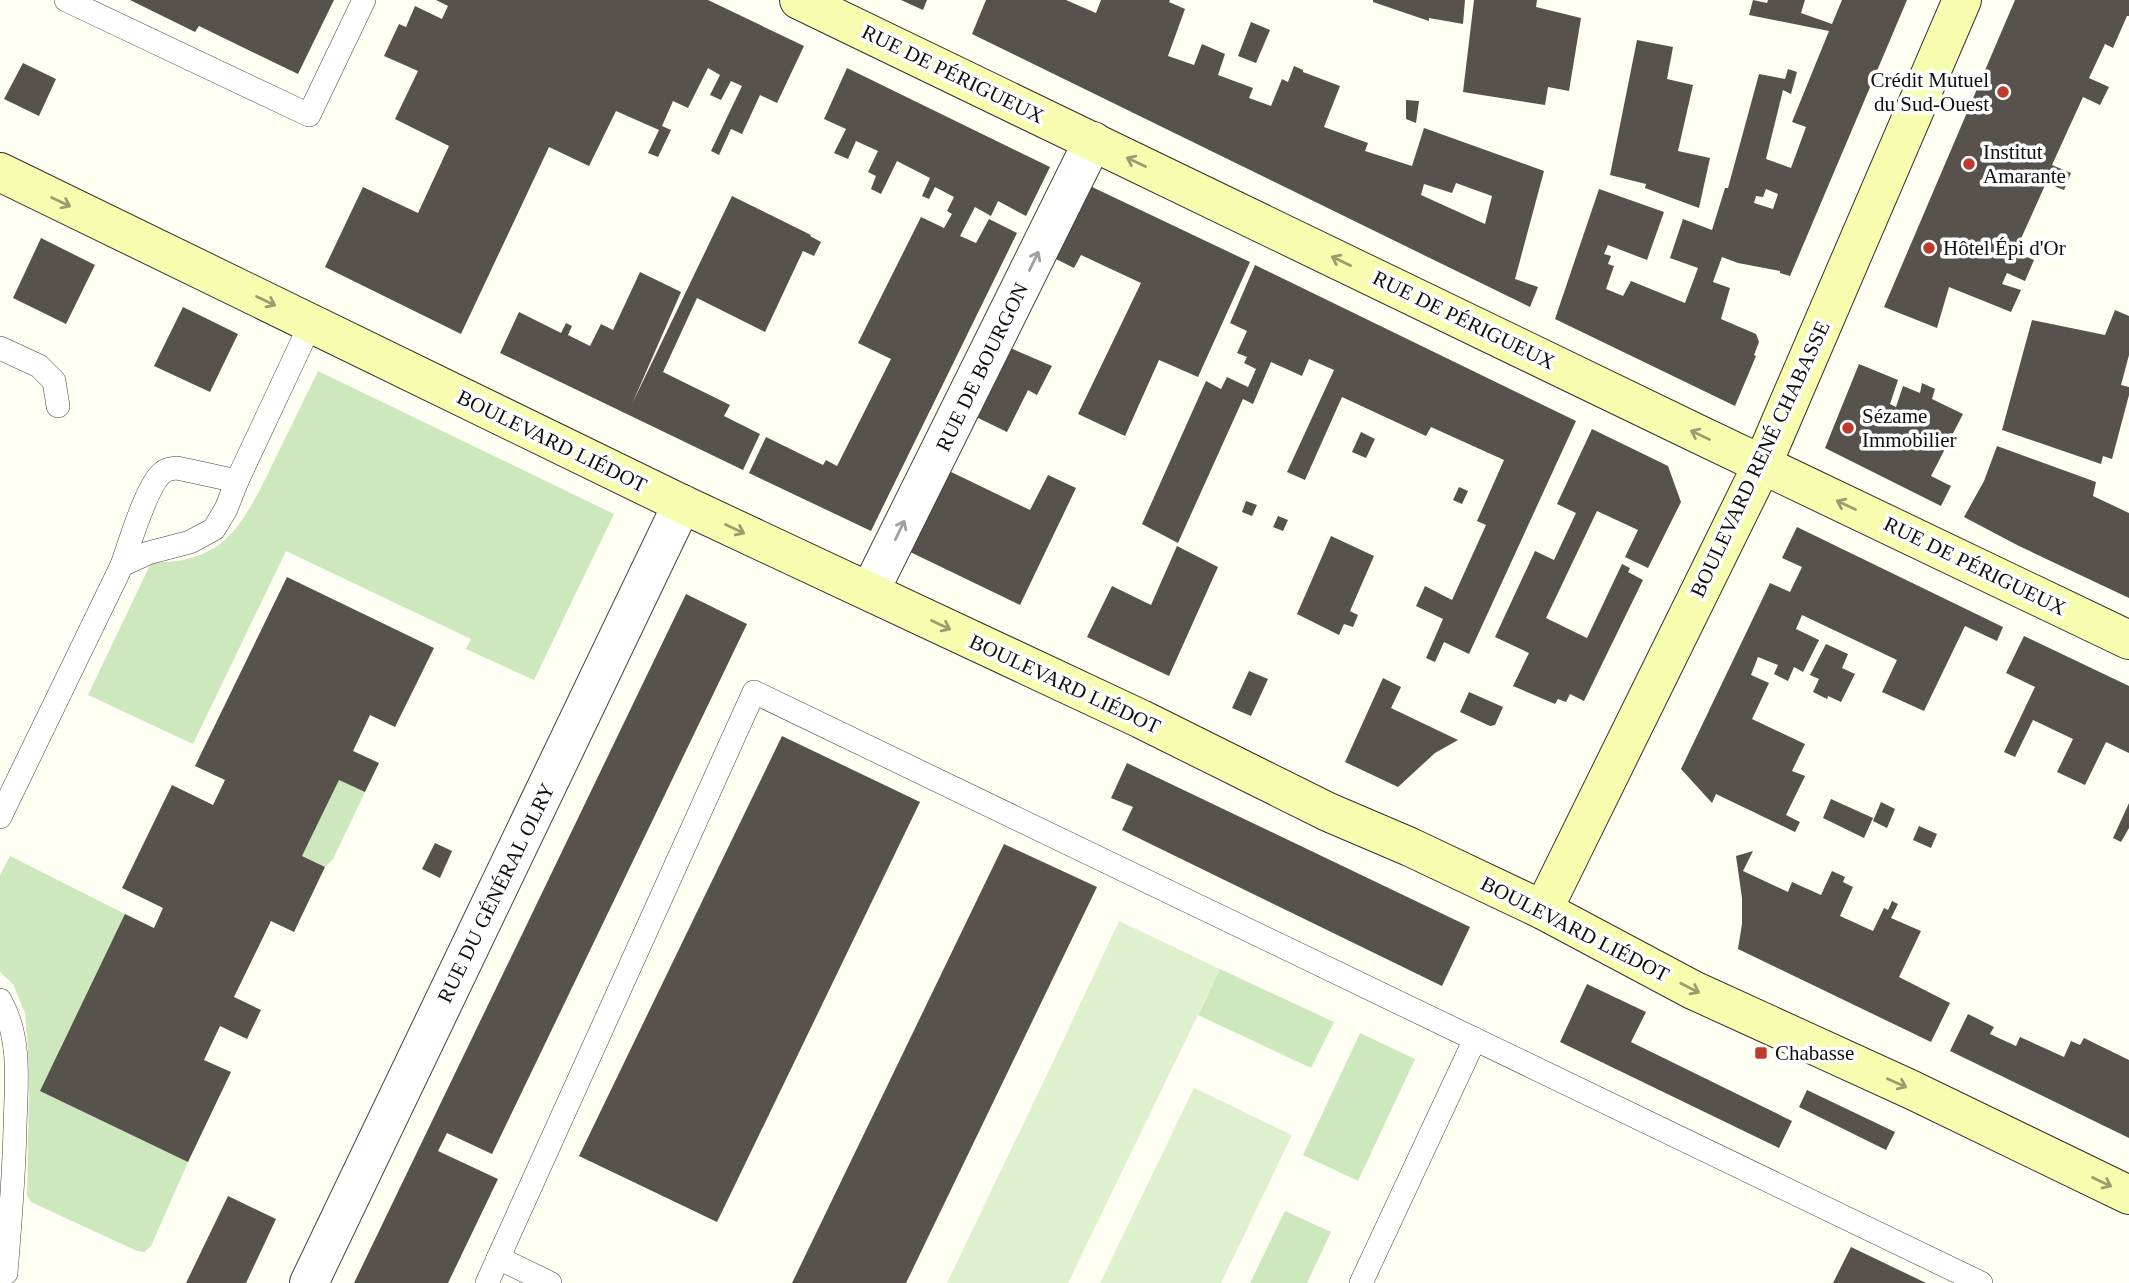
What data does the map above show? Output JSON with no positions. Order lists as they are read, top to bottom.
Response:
{
  "streets": {
    "main road": ["RUE DE PÉRIGUEUX", "BOULEVARD LIÉDOT", "BOULEVARD RENÉ CHABASSE"],
    "street": ["RUE DE BOURGON", "RUE DU GÉNÉRAL OLRY"]
  },
  "crossings": [
    ["RUE DE PÉRIGUEUX", "RUE DE BOURGON"],
    ["RUE DE PÉRIGUEUX", "BOULEVARD RENÉ CHABASSE"],
    ["RUE DE BOURGON", "BOULEVARD LIÉDOT"],
    ["BOULEVARD LIÉDOT", "BOULEVARD RENÉ CHABASSE"],
    ["BOULEVARD LIÉDOT", "RUE DU GÉNÉRAL OLRY"]
  ],
  "one_way": ["RUE DE PÉRIGUEUX", "RUE DE BOURGON", "BOULEVARD LIÉDOT"],
  "places": {
    "other": [
      "Crédit Mutuel du Sud-Ouest",
      "Institut Amarante",
      "Hôtel Épi d'Or",
      "Sézame Immobilier"
    ],
    "transit": ["Chabasse"]
  }
}
